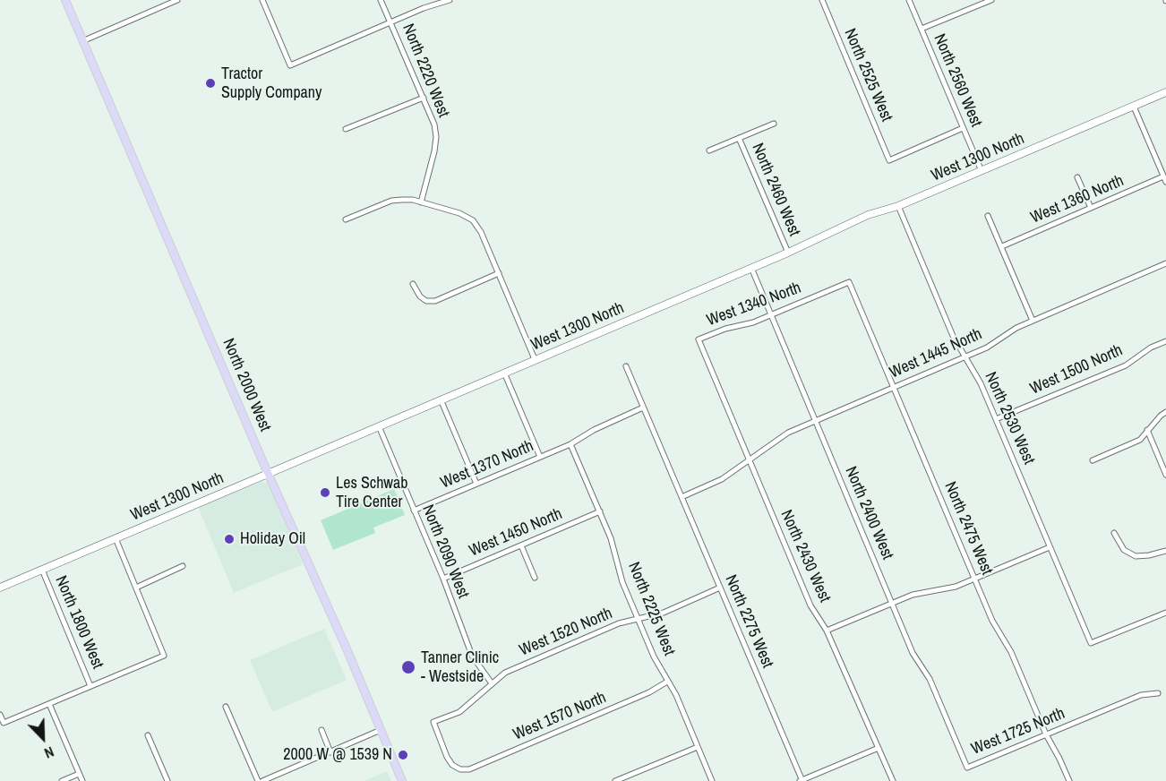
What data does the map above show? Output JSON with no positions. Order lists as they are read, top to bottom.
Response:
{
  "streets": {
    "main road": ["North 2000 West"],
    "street": [
      "North 2220 West",
      "North 2525 West",
      "North 2560 West",
      "West 1300 North",
      "North 2460 West",
      "West 1360 North",
      "West 1340 North",
      "West 1445 North",
      "West 1500 North",
      "North 2530 West",
      "West 1370 North",
      "North 2400 West",
      "North 2475 West",
      "West 1450 North",
      "North 2090 West",
      "North 2430 West",
      "North 2225 West",
      "North 2275 West",
      "North 1800 West",
      "West 1520 North",
      "West 1570 North",
      "West 1725 North"
    ]
  },
  "crossings": [
    ["North 2525 West", "North 2560 West"],
    ["North 2560 West", "West 1300 North"],
    ["West 1300 North", "North 2460 West"],
    ["West 1300 North", "North 2000 West"],
    ["West 1300 North", "North 2530 West"],
    ["West 1300 North", "North 2400 West"],
    ["West 1300 North", "North 2090 West"],
    ["West 1300 North", "North 1800 West"],
    ["West 1340 North", "North 2400 West"],
    ["West 1340 North", "North 2475 West"],
    ["West 1340 North", "North 2430 West"],
    ["West 1445 North", "North 2530 West"],
    ["West 1445 North", "North 2400 West"],
    ["West 1445 North", "North 2475 West"],
    ["West 1445 North", "North 2430 West"],
    ["West 1500 North", "North 2530 West"],
    ["West 1370 North", "North 2090 West"],
    ["West 1370 North", "North 2225 West"],
    ["West 1370 North", "North 2275 West"],
    ["North 2400 West", "West 1725 North"],
    ["North 2475 West", "West 1725 North"],
    ["West 1450 North", "North 2090 West"],
    ["West 1450 North", "North 2225 West"],
    ["North 2090 West", "West 1520 North"],
    ["North 2225 West", "West 1520 North"],
    ["North 2225 West", "West 1570 North"],
    ["North 2275 West", "West 1520 North"],
    ["West 1520 North", "West 1570 North"]
  ],
  "places": [
    "Tractor Supply Company",
    "Les Schwab Tire Center",
    "Holiday Oil",
    "Tanner Clinic - Westside",
    "2000 W @ 1539 N"
  ],
  "north": "bottom right"
}
